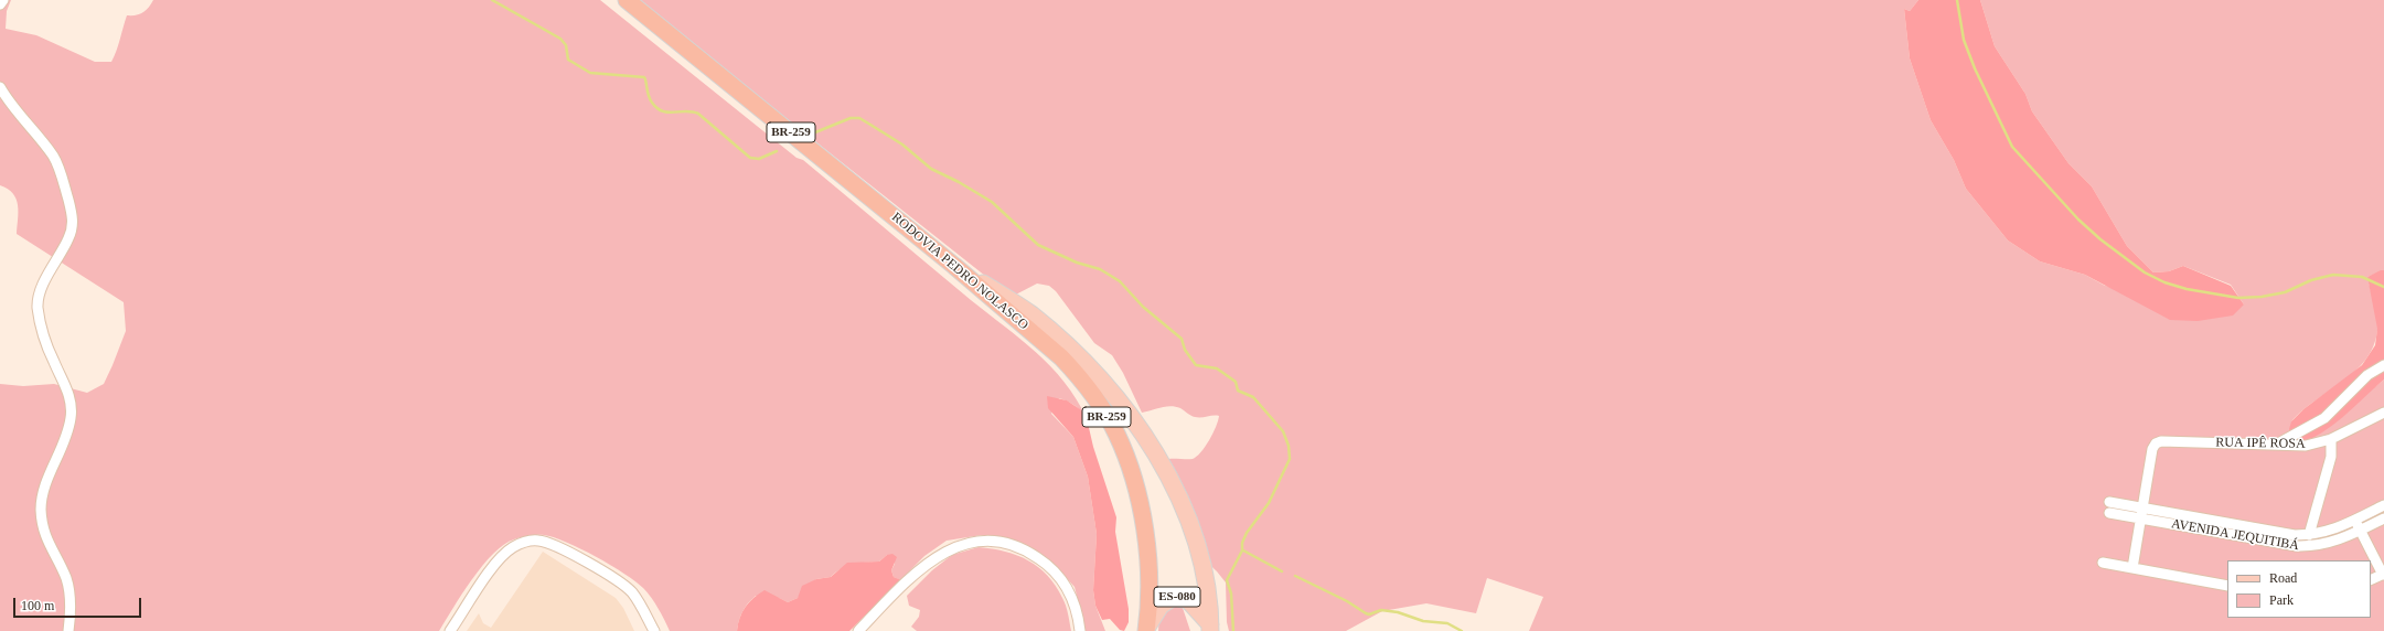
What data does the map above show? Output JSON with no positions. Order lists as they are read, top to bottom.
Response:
{
  "streets": {
    "highway": ["BR-259", "RODOVIA PEDRO NOLASCO"],
    "main road": ["ES-080"],
    "street": ["RUA IPÊ ROSA", "AVENIDA JEQUITIBÁ"]
  },
  "crossings": [
    ["RODOVIA PEDRO NOLASCO", "ES-080"],
    ["RUA IPÊ ROSA", "AVENIDA JEQUITIBÁ"]
  ],
  "legend": ["Road", "Park"],
  "scale_bar": "100 m"
}
